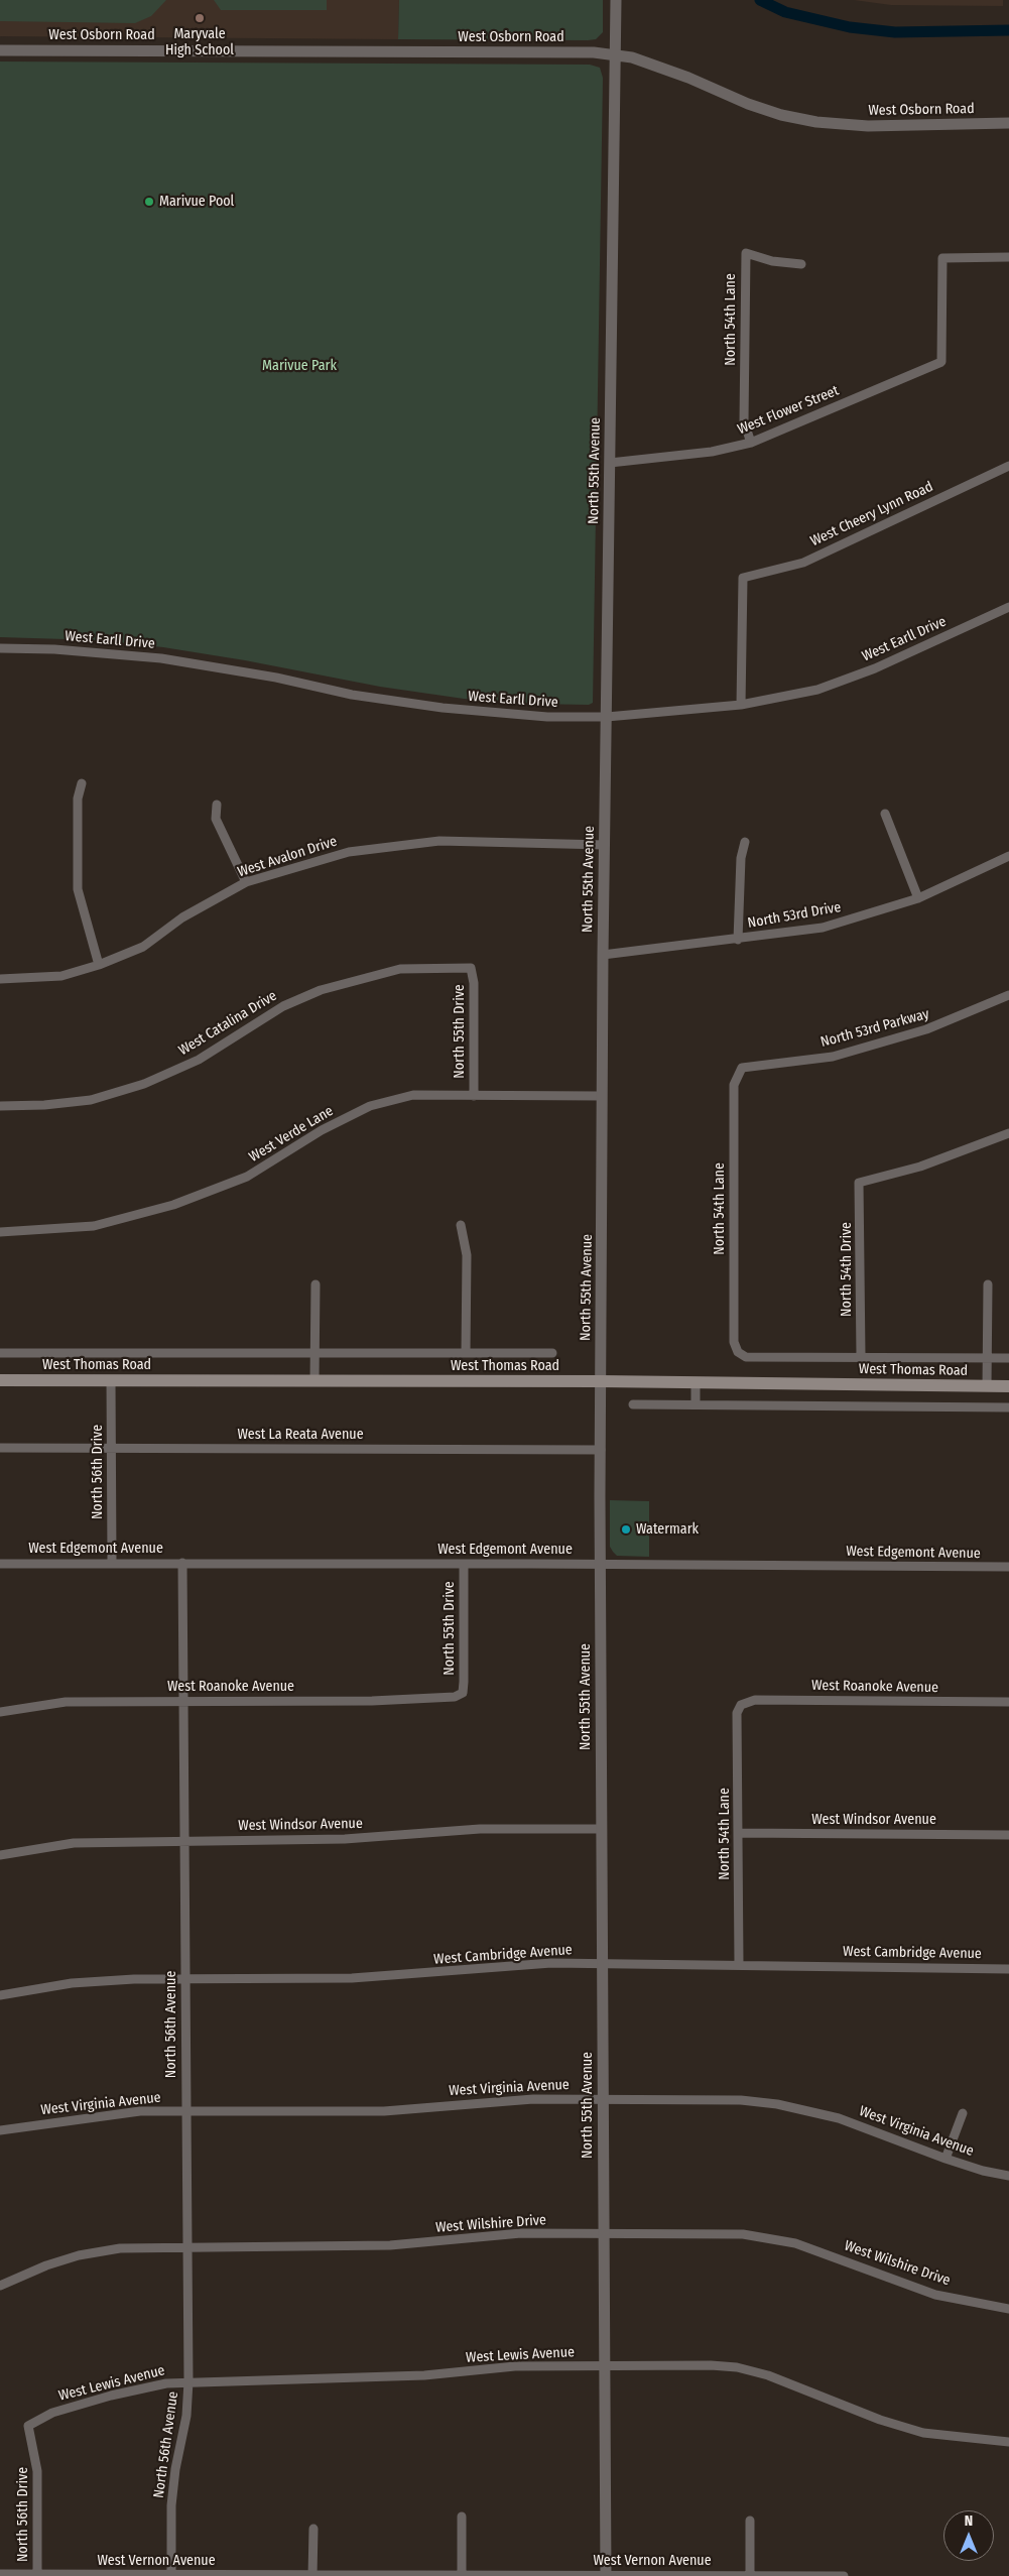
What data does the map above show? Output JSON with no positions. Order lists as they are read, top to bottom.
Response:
{
  "streets": {
    "main road": ["West Thomas Road"],
    "street": [
      "West Osborn Road",
      "North 54th Lane",
      "West Flower Street",
      "North 55th Avenue",
      "West Cheery Lynn Road",
      "West Earll Drive",
      "West Avalon Drive",
      "North 53rd Drive",
      "West Catalina Drive",
      "North 53rd Parkway",
      "North 55th Drive",
      "West Verde Lane",
      "North 54th Drive",
      "West La Reata Avenue",
      "North 56th Drive",
      "West Edgemont Avenue",
      "West Roanoke Avenue",
      "West Windsor Avenue",
      "West Cambridge Avenue",
      "North 56th Avenue",
      "West Virginia Avenue",
      "West Wilshire Drive",
      "West Lewis Avenue",
      "West Vernon Avenue"
    ]
  },
  "crossings": [
    ["West Osborn Road", "North 55th Avenue"],
    ["North 54th Lane", "West Flower Street"],
    ["North 54th Lane", "North 53rd Parkway"],
    ["North 54th Lane", "West Thomas Road"],
    ["North 54th Lane", "West Roanoke Avenue"],
    ["North 54th Lane", "West Windsor Avenue"],
    ["North 54th Lane", "West Cambridge Avenue"],
    ["West Flower Street", "North 55th Avenue"],
    ["North 55th Avenue", "West Earll Drive"],
    ["North 55th Avenue", "West Avalon Drive"],
    ["North 55th Avenue", "North 53rd Drive"],
    ["North 55th Avenue", "West Verde Lane"],
    ["North 55th Avenue", "West Thomas Road"],
    ["North 55th Avenue", "West La Reata Avenue"],
    ["North 55th Avenue", "West Edgemont Avenue"],
    ["North 55th Avenue", "West Windsor Avenue"],
    ["North 55th Avenue", "West Cambridge Avenue"],
    ["North 55th Avenue", "West Virginia Avenue"],
    ["North 55th Avenue", "West Wilshire Drive"],
    ["North 55th Avenue", "West Lewis Avenue"],
    ["North 55th Avenue", "West Vernon Avenue"],
    ["West Cheery Lynn Road", "West Earll Drive"],
    ["West Catalina Drive", "North 55th Drive"],
    ["North 55th Drive", "West Verde Lane"],
    ["North 55th Drive", "West Edgemont Avenue"],
    ["North 55th Drive", "West Roanoke Avenue"],
    ["North 54th Drive", "West Thomas Road"],
    ["West Thomas Road", "North 56th Drive"],
    ["West La Reata Avenue", "North 56th Drive"],
    ["North 56th Drive", "West Edgemont Avenue"],
    ["North 56th Drive", "West Lewis Avenue"],
    ["North 56th Drive", "West Vernon Avenue"],
    ["West Edgemont Avenue", "North 56th Avenue"],
    ["West Roanoke Avenue", "North 56th Avenue"],
    ["West Windsor Avenue", "North 56th Avenue"],
    ["West Cambridge Avenue", "North 56th Avenue"],
    ["North 56th Avenue", "West Virginia Avenue"],
    ["North 56th Avenue", "West Wilshire Drive"],
    ["North 56th Avenue", "West Lewis Avenue"],
    ["North 56th Avenue", "West Vernon Avenue"]
  ],
  "parks": ["Marivue Park"],
  "places": ["Maryvale High School", "Marivue Pool", "Watermark"],
  "north": "top"
}
